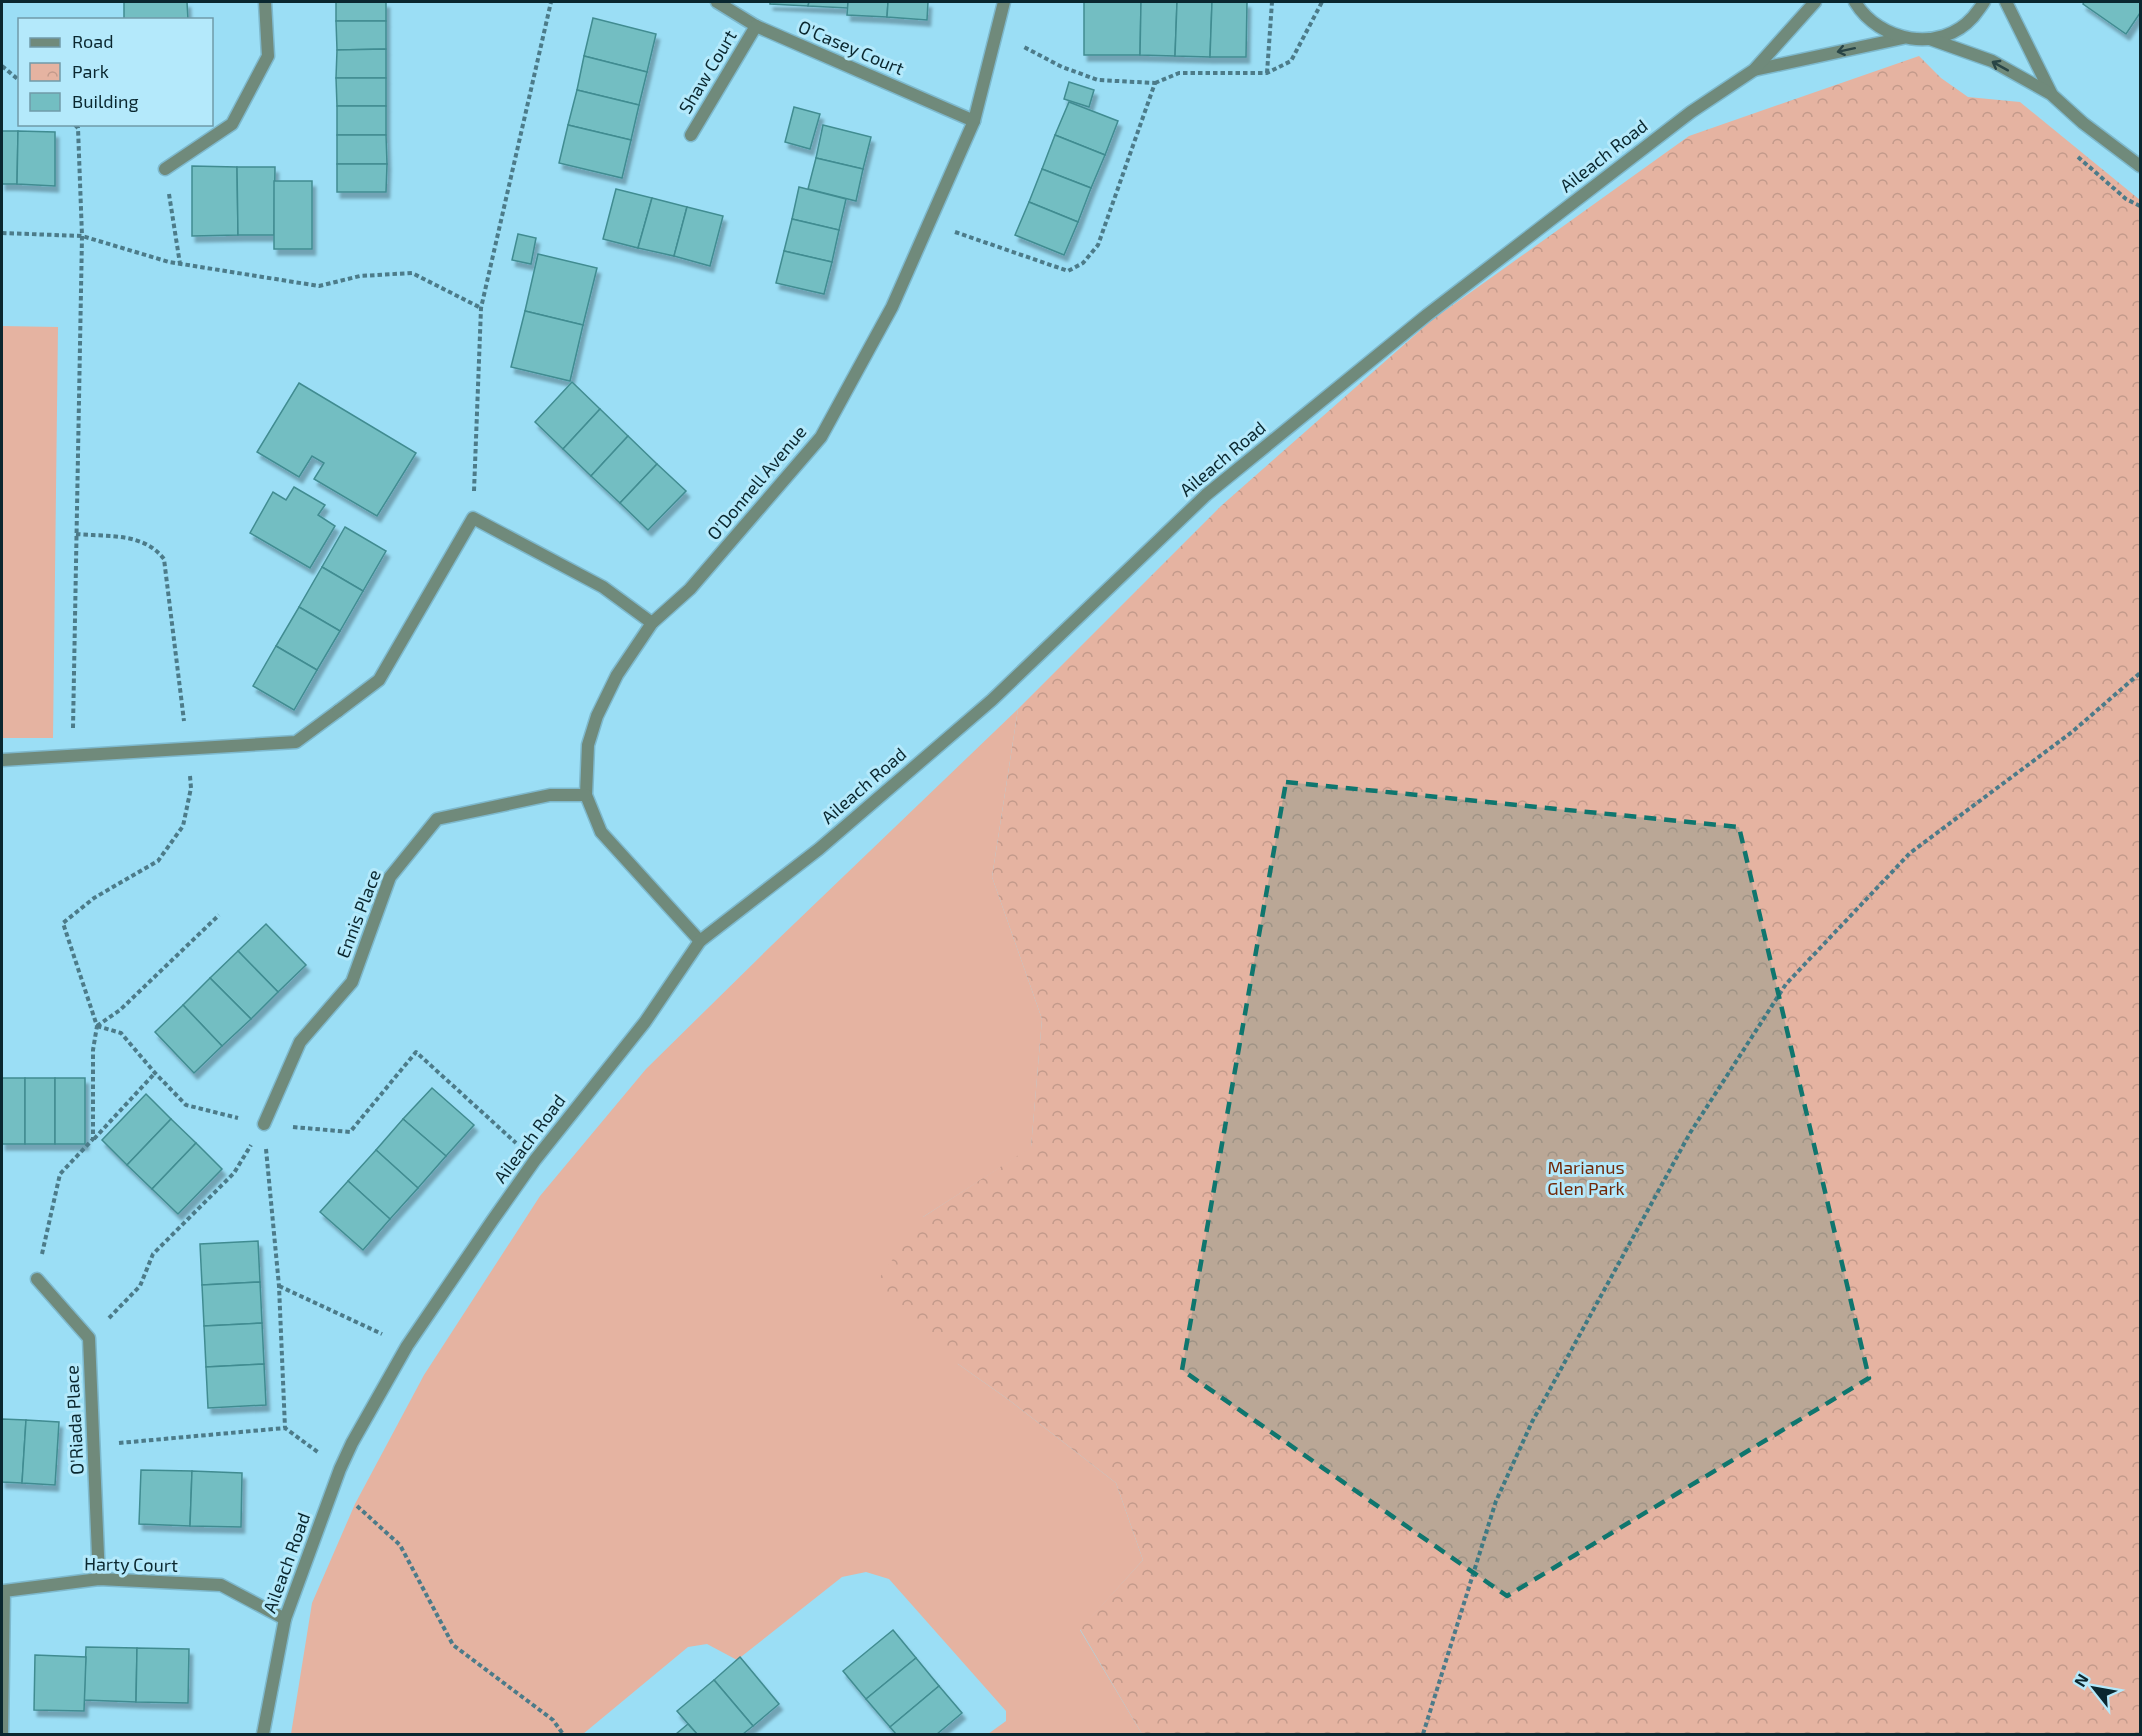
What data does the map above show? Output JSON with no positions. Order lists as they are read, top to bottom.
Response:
{
  "streets": {
    "street": [
      "O'Casey Court",
      "Shaw Court",
      "Aileach Road",
      "O'Donnell Avenue",
      "Ennis Place",
      "O'Riada Place",
      "Harty Court"
    ]
  },
  "crossings": [
    ["O'Casey Court", "Shaw Court"],
    ["O'Casey Court", "O'Donnell Avenue"],
    ["Aileach Road", "O'Donnell Avenue"],
    ["Aileach Road", "Harty Court"],
    ["O'Donnell Avenue", "Ennis Place"],
    ["O'Riada Place", "Harty Court"]
  ],
  "parks": ["Marianus Glen Park"],
  "legend": ["Road", "Park", "Building"],
  "north": "top left"
}
